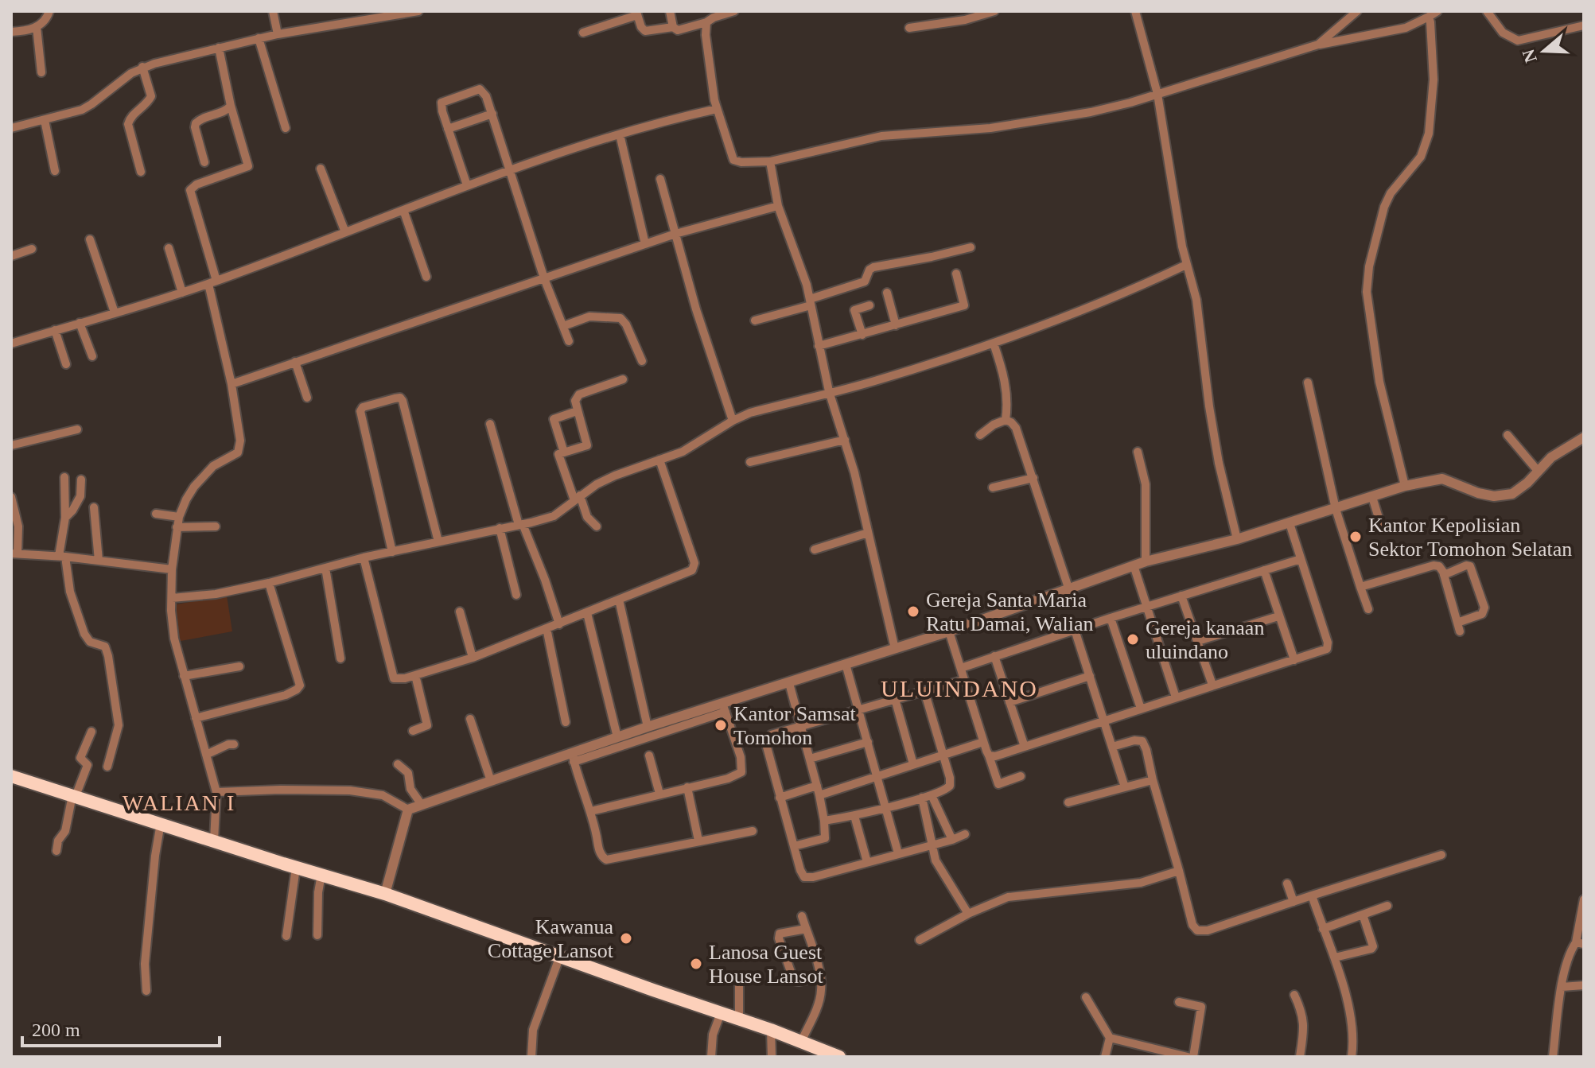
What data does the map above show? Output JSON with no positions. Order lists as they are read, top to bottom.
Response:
{
  "districts": ["ULUINDANO", "WALIAN I"],
  "places": [
    "Kantor Kepolisian Sektor Tomohon Selatan",
    "Gereja Santa Maria Ratu Damai, Walian",
    "Gereja kanaan uluindano",
    "Kantor Samsat Tomohon",
    "Kawanua Cottage Lansot",
    "Lanosa Guest House Lansot"
  ],
  "scale_bar": "200 m",
  "north": "left"
}
